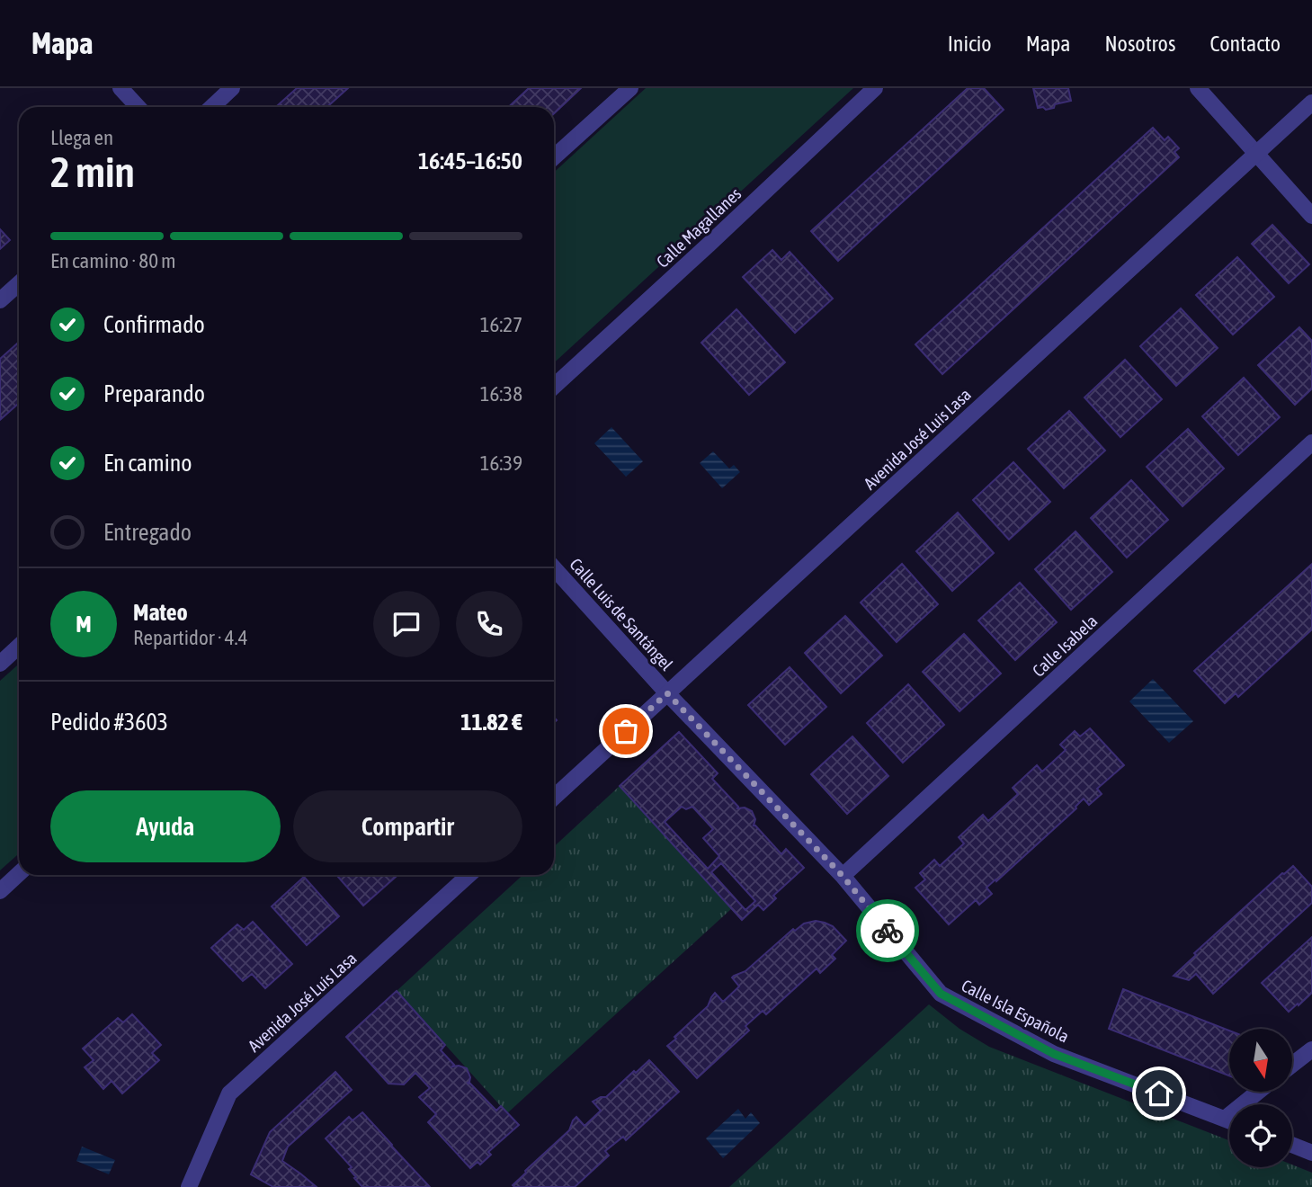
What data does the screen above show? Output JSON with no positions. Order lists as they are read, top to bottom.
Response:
{
  "streets": {
    "street": [
      "Calle Magallanes",
      "Avenida José Luis Lasa",
      "Calle Luis de Santángel",
      "Calle Isabela",
      "Calle Isla Española"
    ]
  },
  "crossings": [
    ["Avenida José Luis Lasa", "Calle Luis de Santángel"],
    ["Avenida José Luis Lasa", "Calle Isla Española"],
    ["Calle Luis de Santángel", "Calle Isla Española"],
    ["Calle Isabela", "Calle Isla Española"]
  ],
  "north": "bottom",
  "page": {
    "header": "Mapa",
    "nav": [
      "Inicio",
      "Mapa",
      "Nosotros",
      "Contacto"
    ],
    "heading": ["2 min", "Llega en", "16:45–16:50"],
    "panel": [
      "Mateo",
      "Repartidor · 4.4",
      "Pedido #3603",
      "11.82 €"
    ],
    "bar": "En camino · 80 m",
    "list": [
      ["Confirmado", "16:27"],
      ["Preparando", "16:38"],
      ["En camino", "16:39"],
      "Entregado"
    ],
    "round": "M",
    "buttons": ["Ayuda", "Compartir"]
  }
}
